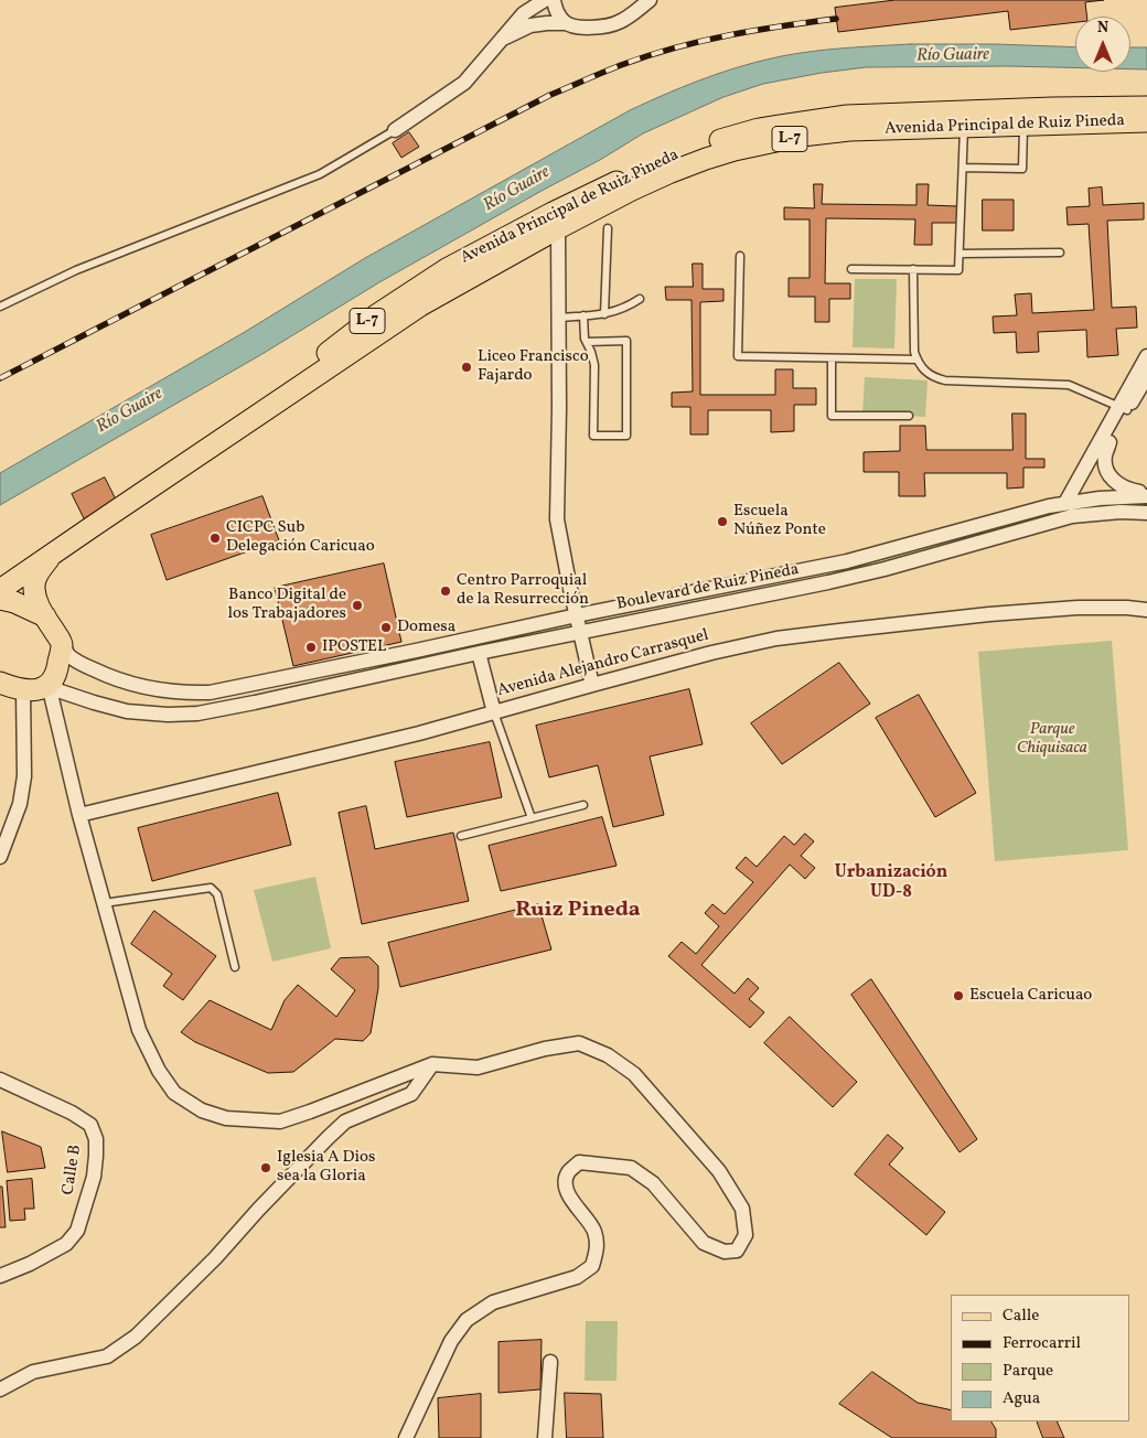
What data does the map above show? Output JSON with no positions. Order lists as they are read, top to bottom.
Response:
{
  "streets": {
    "main road": ["Avenida Principal de Ruiz Pineda", "L-7"],
    "street": ["Boulevard de Ruiz Pineda", "Avenida Alejandro Carrasquel", "Calle B"]
  },
  "crossings": [
    ["Avenida Principal de Ruiz Pineda", "Boulevard de Ruiz Pineda"]
  ],
  "districts": ["Urbanización UD-8", "Ruiz Pineda"],
  "water": ["Río Guaire"],
  "parks": ["Parque Chiquisaca"],
  "places": [
    "Liceo Francisco Fajardo",
    "Escuela Núñez Ponte",
    "CICPC Sub Delegación Caricuao",
    "Centro Parroquial de la Resurrección",
    "Banco Digital de los Trabajadores",
    "Domesa",
    "IPOSTEL",
    "Escuela Caricuao",
    "Iglesia A Dios sea la Gloria"
  ],
  "legend": [
    "Calle",
    "Ferrocarril",
    "Parque",
    "Agua"
  ],
  "north": "top"
}
